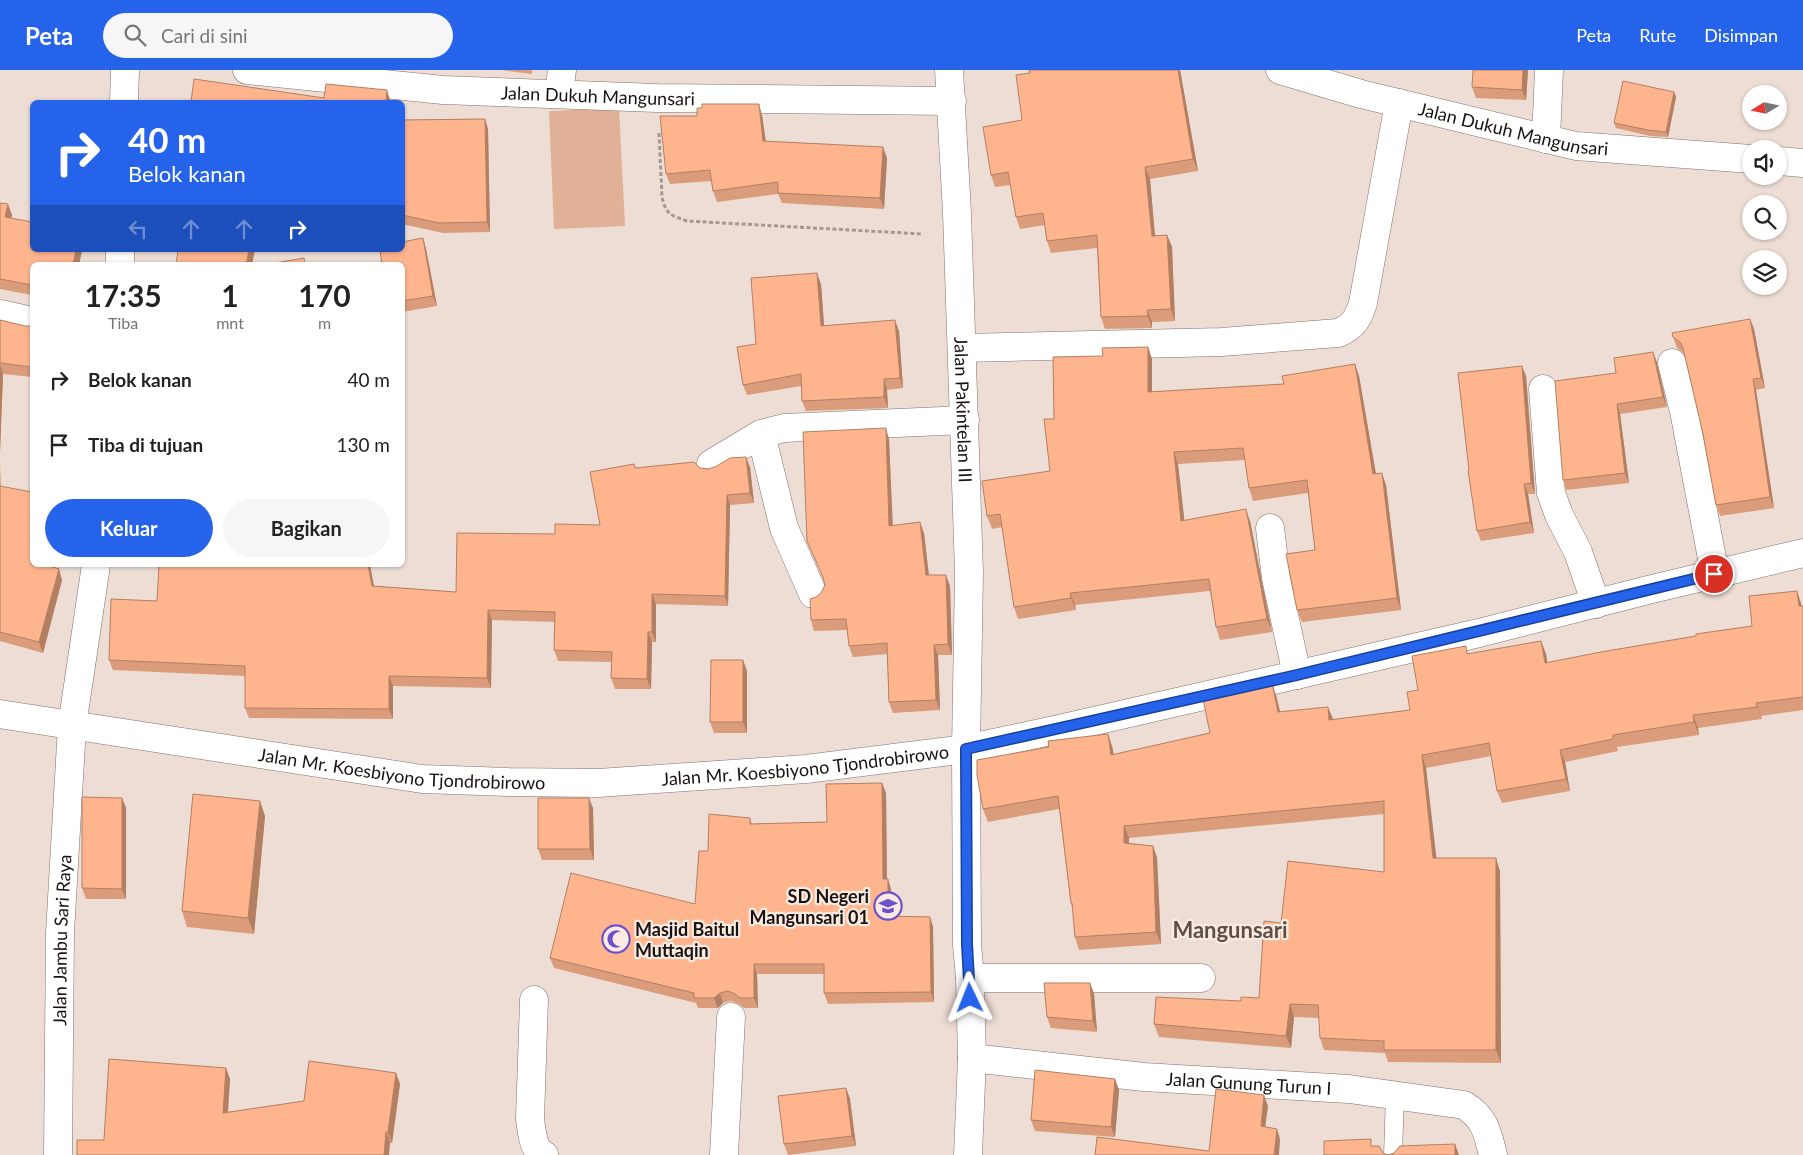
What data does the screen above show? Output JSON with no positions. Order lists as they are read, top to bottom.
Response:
{
  "streets": {
    "street": [
      "Jalan Dukuh Mangunsari",
      "Jalan Pakintelan III",
      "Jalan Mr. Koesbiyono Tjondrobirowo",
      "Jalan Jambu Sari Raya",
      "Jalan Gunung Turun I"
    ]
  },
  "crossings": [
    ["Jalan Dukuh Mangunsari", "Jalan Pakintelan III"],
    ["Jalan Pakintelan III", "Jalan Mr. Koesbiyono Tjondrobirowo"],
    ["Jalan Pakintelan III", "Jalan Gunung Turun I"],
    ["Jalan Mr. Koesbiyono Tjondrobirowo", "Jalan Jambu Sari Raya"]
  ],
  "districts": ["Mangunsari"],
  "places": {
    "school or university": ["SD Negeri Mangunsari 01"],
    "mosque": ["Masjid Baitul Muttaqin"]
  },
  "north": "left",
  "page": {
    "header": "Peta",
    "search": "Cari di sini",
    "nav": ["Peta", "Rute", "Disimpan"],
    "turn": ["40 m", "Belok kanan"],
    "eta": [
      "17:35",
      "Tiba",
      "1",
      "mnt",
      "170",
      "m"
    ],
    "list": [
      {
        "name": "Belok kanan",
        "value": "40 m"
      },
      {
        "name": "Tiba di tujuan",
        "value": "130 m"
      }
    ],
    "buttons": ["Keluar", "Bagikan"]
  }
}
